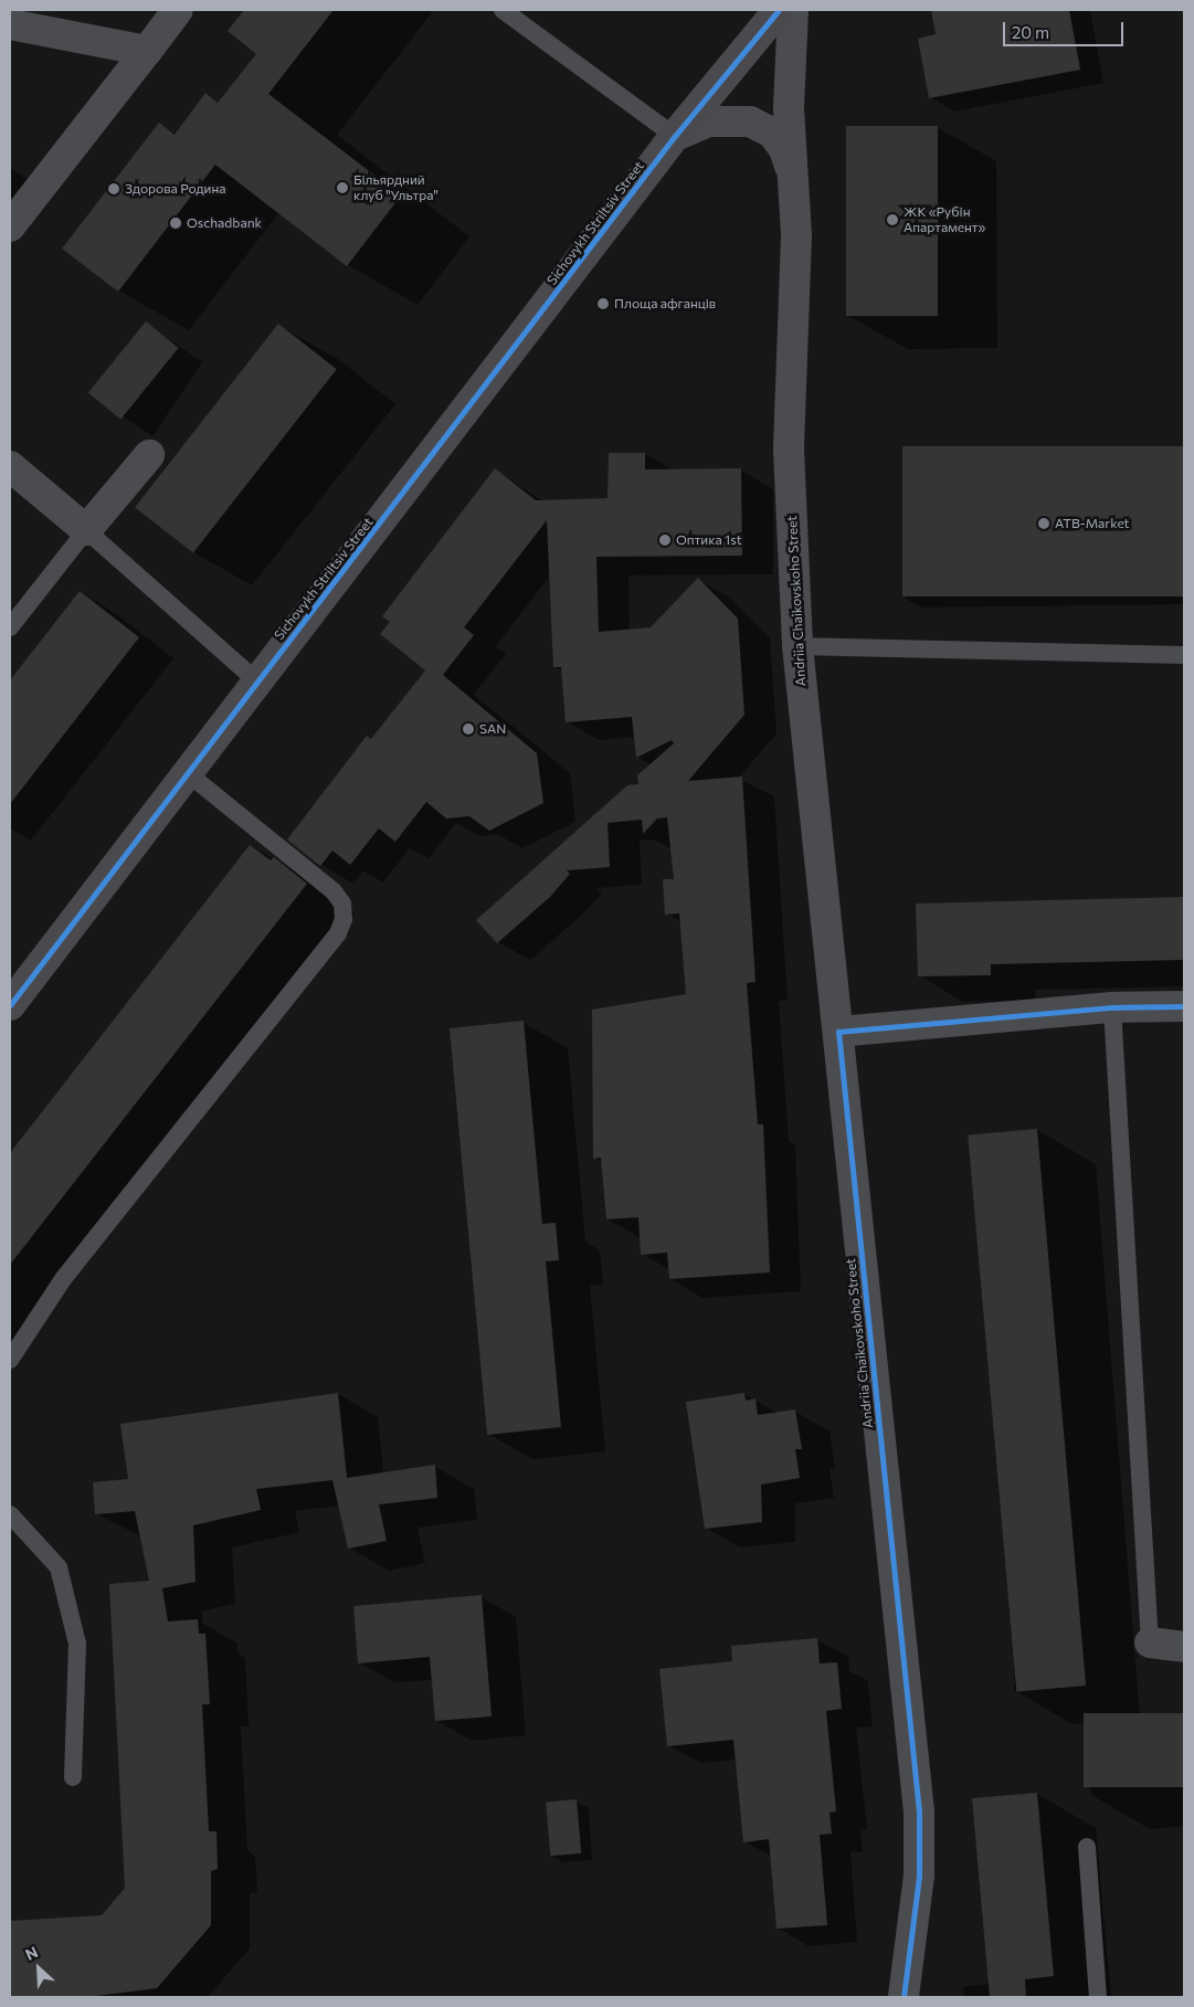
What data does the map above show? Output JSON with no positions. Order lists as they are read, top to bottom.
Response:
{
  "streets": {
    "street": ["Sichovykh Striltsiv Street", "Andriia Chaikovskoho Street"]
  },
  "crossings": [
    ["Sichovykh Striltsiv Street", "Andriia Chaikovskoho Street"]
  ],
  "places": [
    "Більярдний клуб \"Ультра\"",
    "Здорова Родина",
    "ЖК «Рубін Апартамент»",
    "Oschadbank",
    "Площа афганців",
    "ATB-Market",
    "Оптика 1st",
    "SAN"
  ],
  "scale_bar": "20 m",
  "north": "top left"
}
